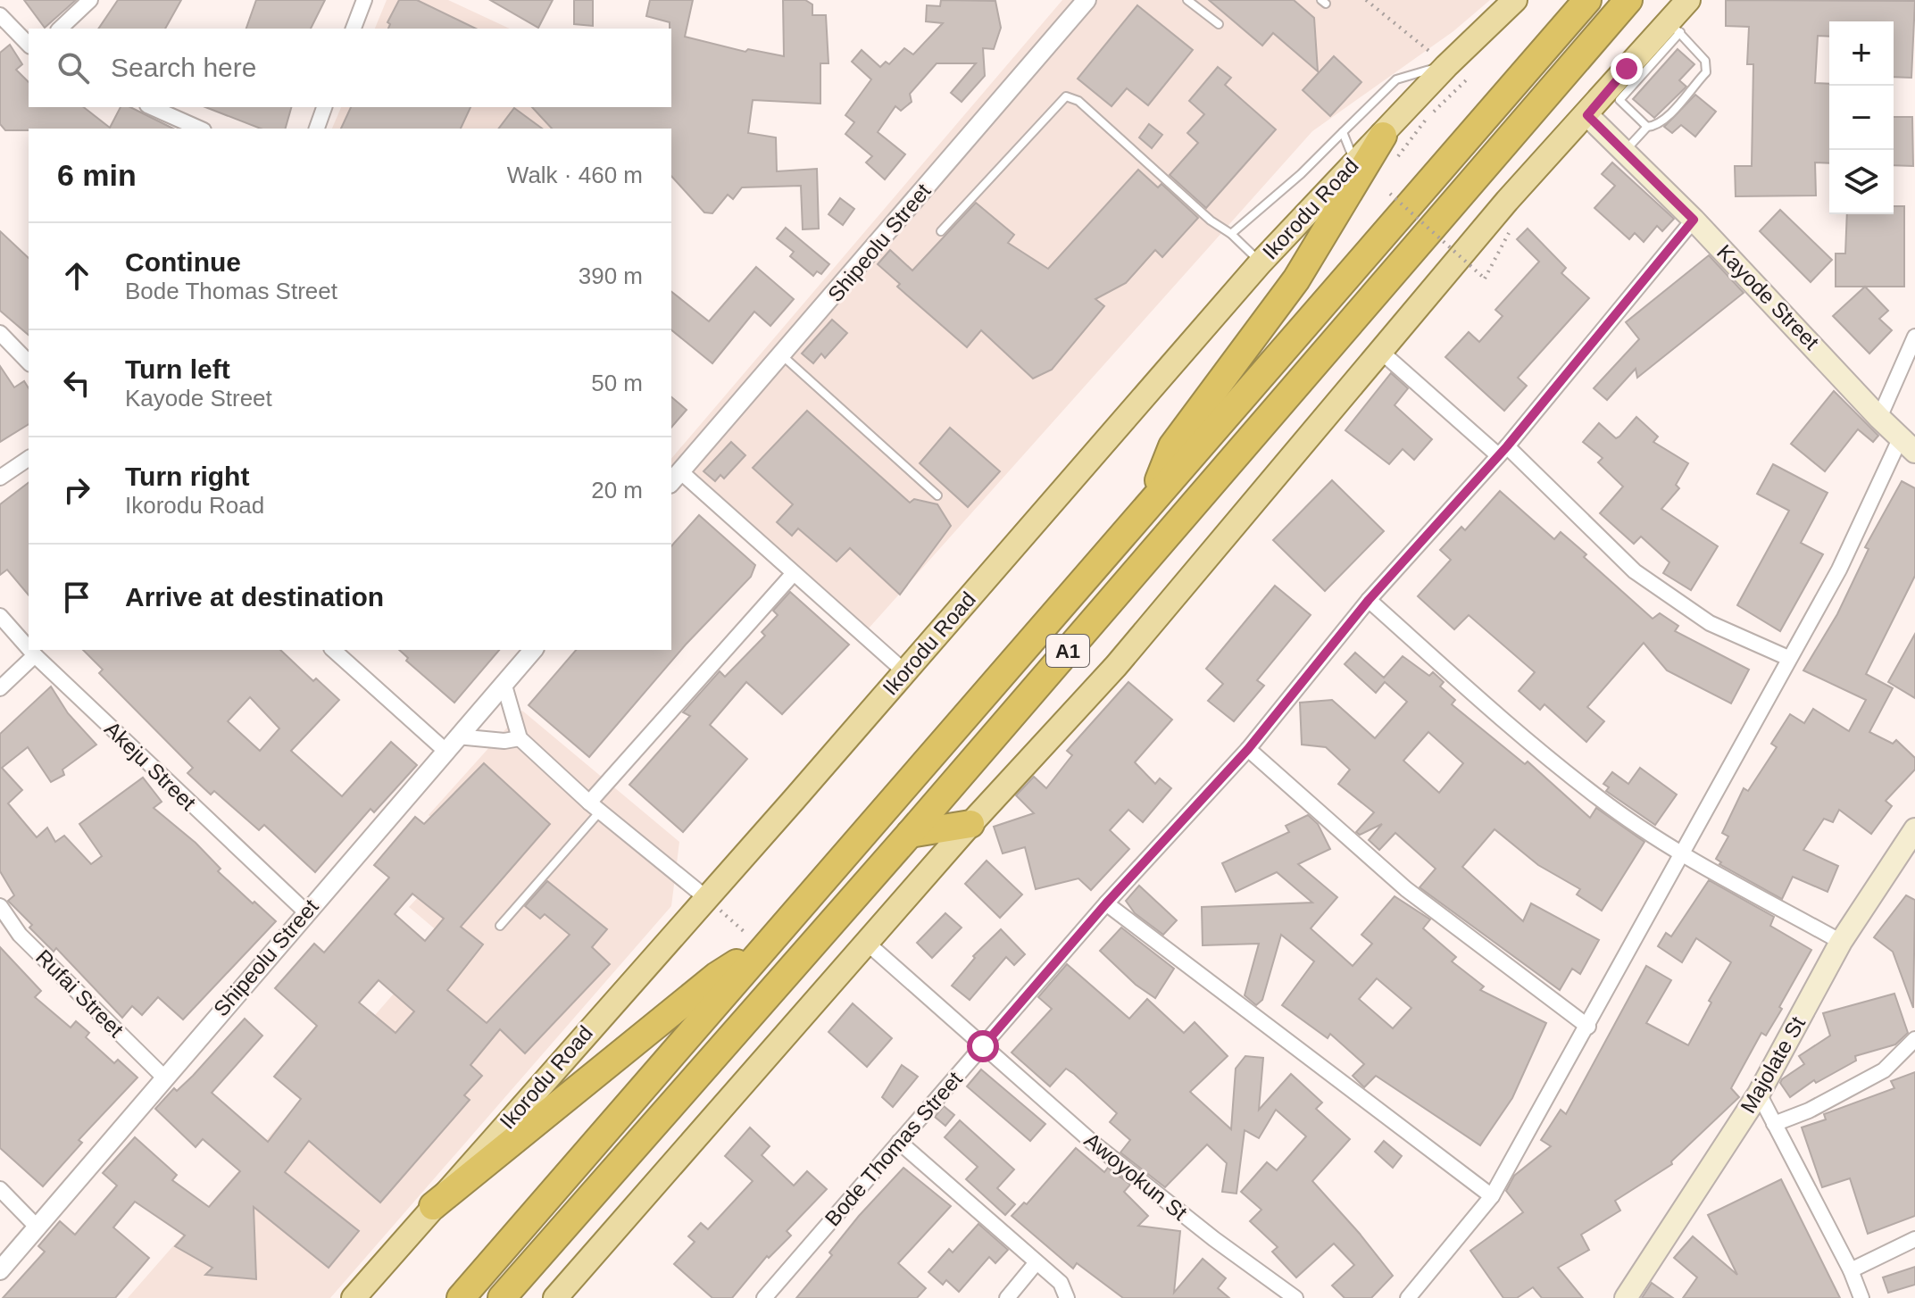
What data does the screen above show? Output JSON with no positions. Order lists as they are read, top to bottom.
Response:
{
  "streets": {
    "highway": ["A1"],
    "main road": ["Ikorodu Road", "Kayode Street", "Majolate St"],
    "street": [
      "Shipeolu Street",
      "Akeju Street",
      "Rufai Street",
      "Bode Thomas Street",
      "Awoyokun St"
    ]
  },
  "crossings": [
    ["Shipeolu Street", "Akeju Street"],
    ["Shipeolu Street", "Rufai Street"],
    ["Kayode Street", "Bode Thomas Street"],
    ["Bode Thomas Street", "Awoyokun St"]
  ],
  "page": {
    "map_buttons": ["+", "−"],
    "search": "Search here",
    "heading": ["6 min", "Walk · 460 m"],
    "list": [
      ["Continue", "Bode Thomas Street", "390 m"],
      ["Turn left", "Kayode Street", "50 m"],
      ["Turn right", "Ikorodu Road", "20 m"],
      "Arrive at destination"
    ]
  }
}
